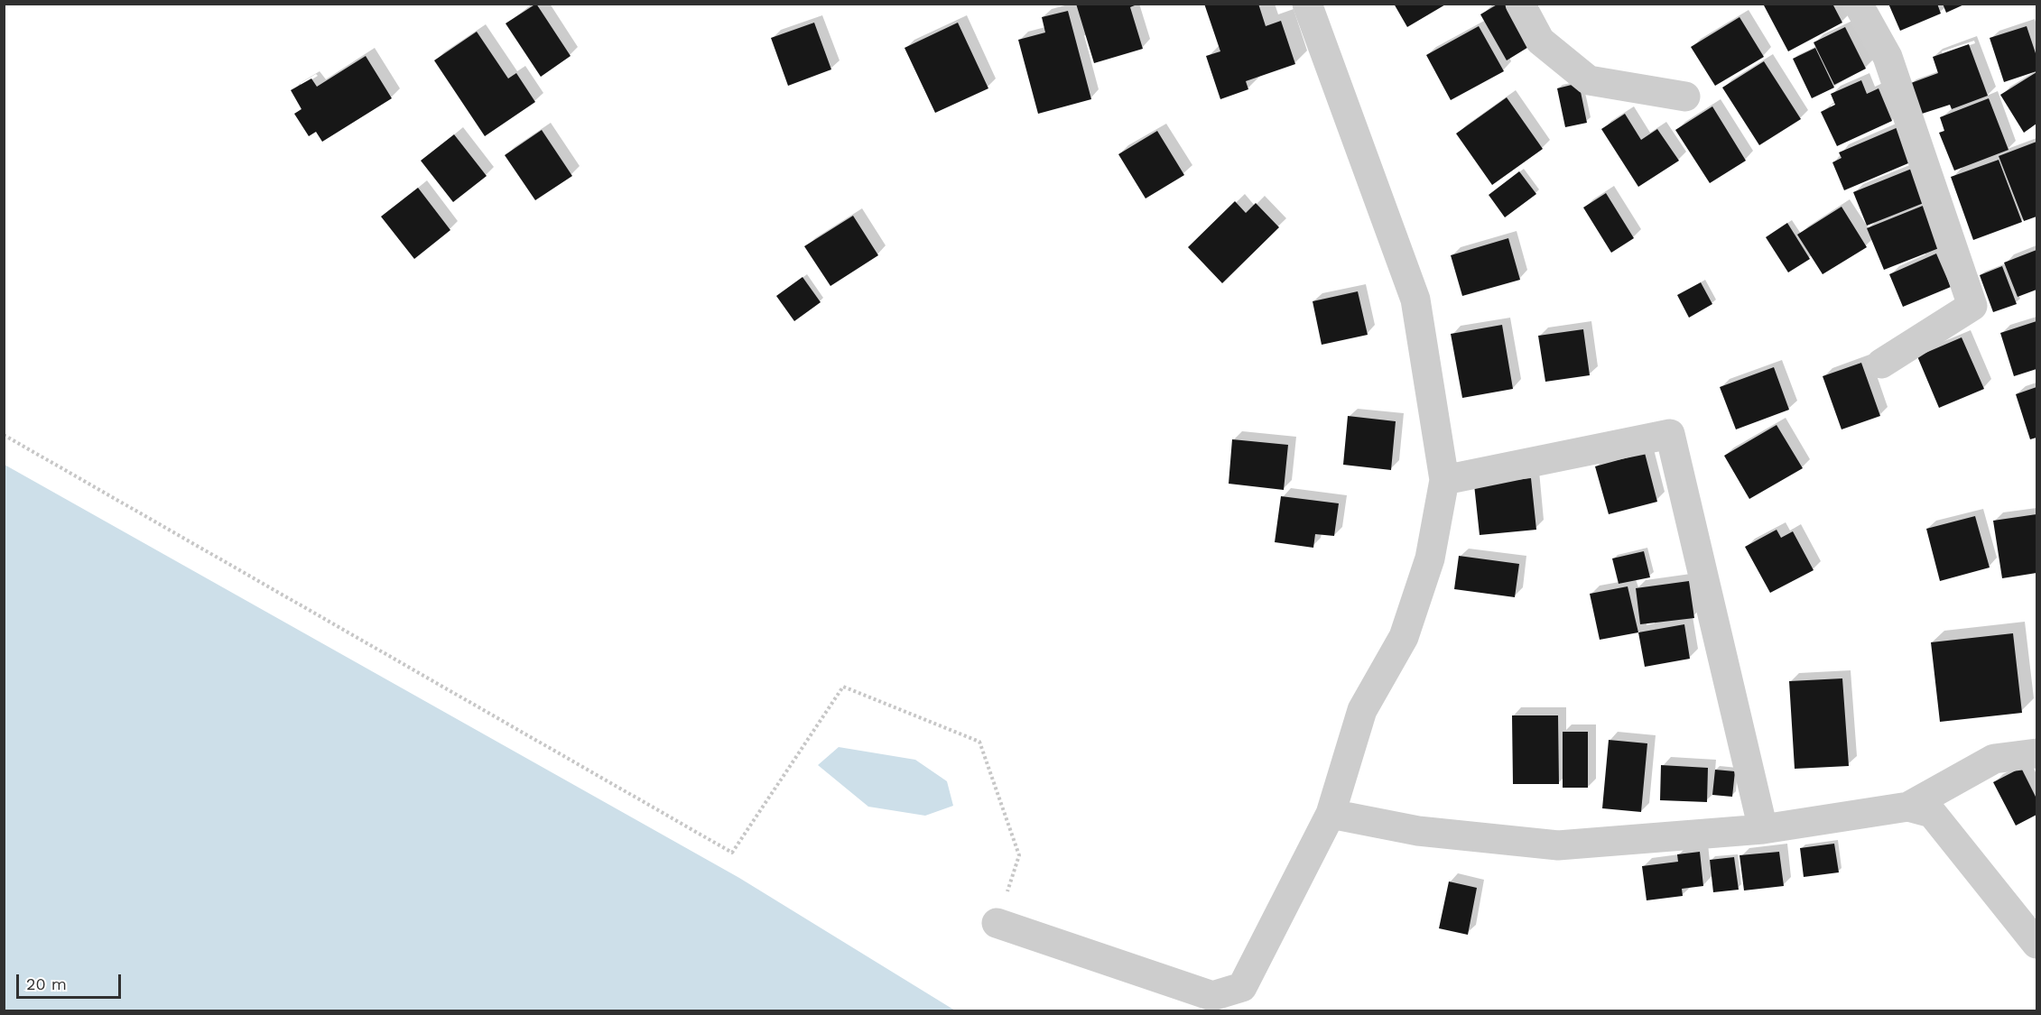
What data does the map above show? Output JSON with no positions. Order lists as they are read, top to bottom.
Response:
{
  "scale_bar": "20 m"
}
